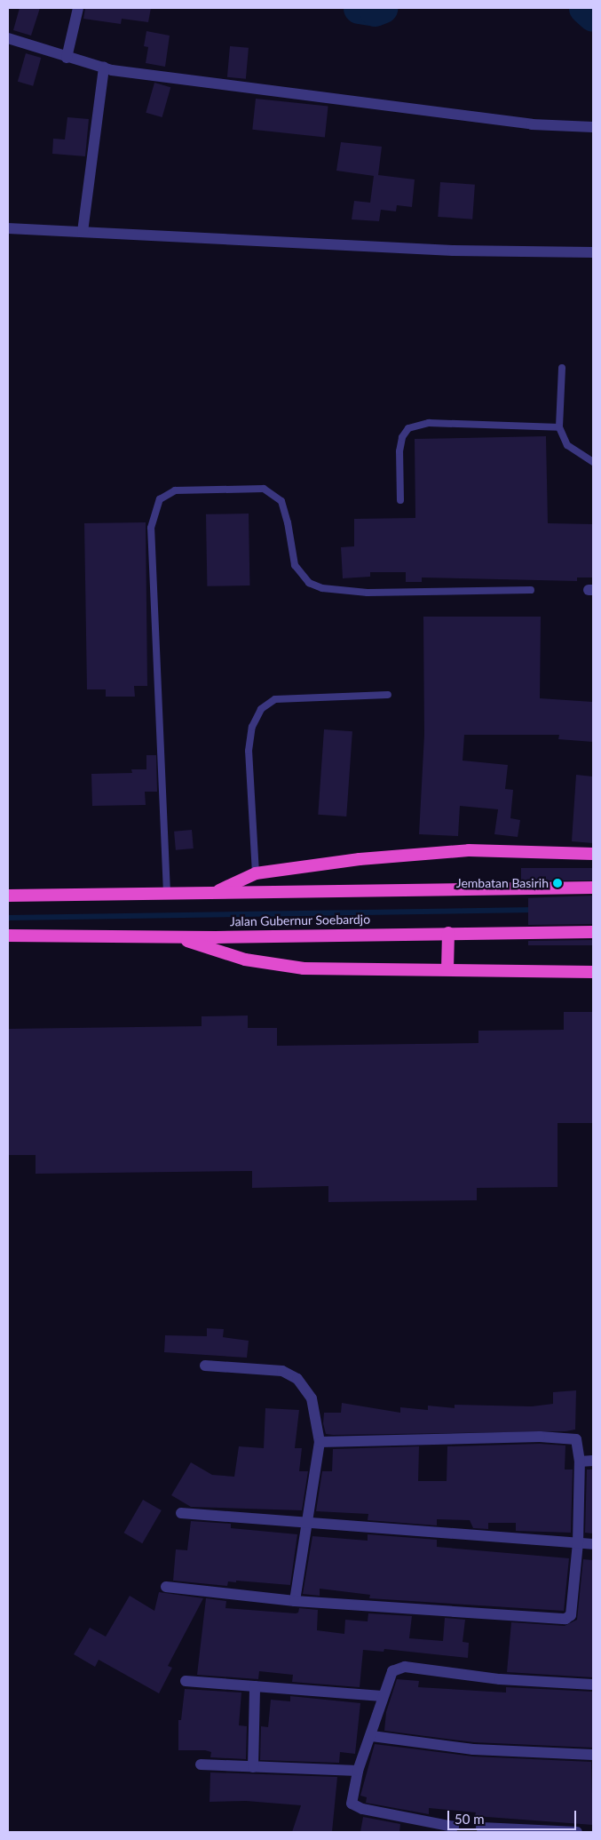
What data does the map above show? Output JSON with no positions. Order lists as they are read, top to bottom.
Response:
{
  "streets": {
    "highway": ["Jalan Gubernur Soebardjo"]
  },
  "places": ["Jembatan Basirih"],
  "scale_bar": "50 m"
}
